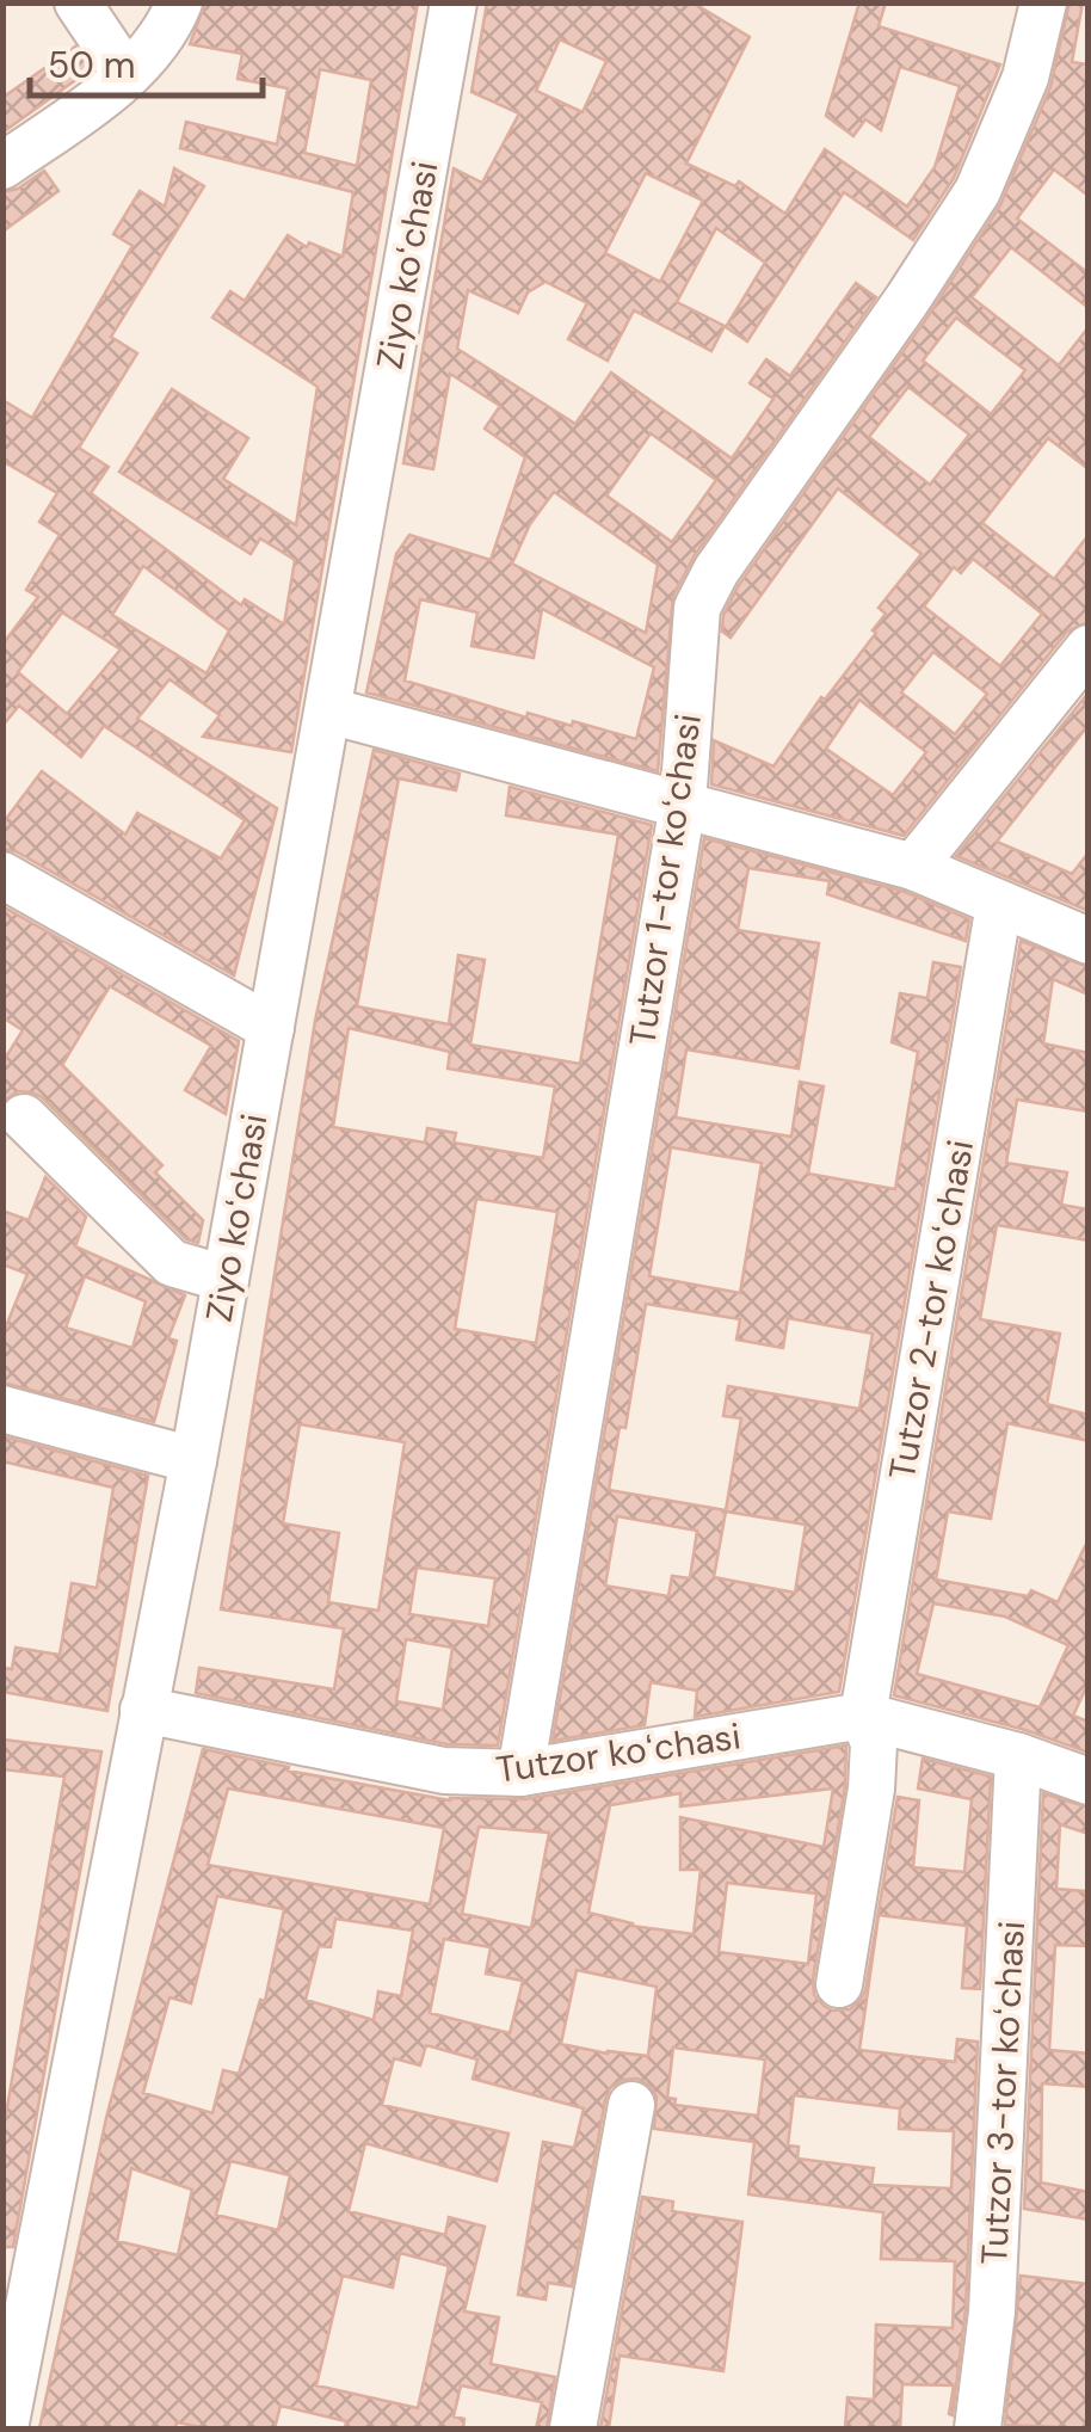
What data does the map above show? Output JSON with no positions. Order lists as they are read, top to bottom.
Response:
{
  "streets": {
    "street": [
      "Ziyo koʻchasi",
      "Tutzor 1-tor koʻchasi",
      "Tutzor 2-tor koʻchasi",
      "Tutzor koʻchasi",
      "Tutzor 3-tor koʻchasi"
    ]
  },
  "crossings": [
    ["Ziyo koʻchasi", "Tutzor koʻchasi"],
    ["Tutzor 1-tor koʻchasi", "Tutzor koʻchasi"],
    ["Tutzor 2-tor koʻchasi", "Tutzor koʻchasi"],
    ["Tutzor koʻchasi", "Tutzor 3-tor koʻchasi"]
  ],
  "scale_bar": "50 m"
}
